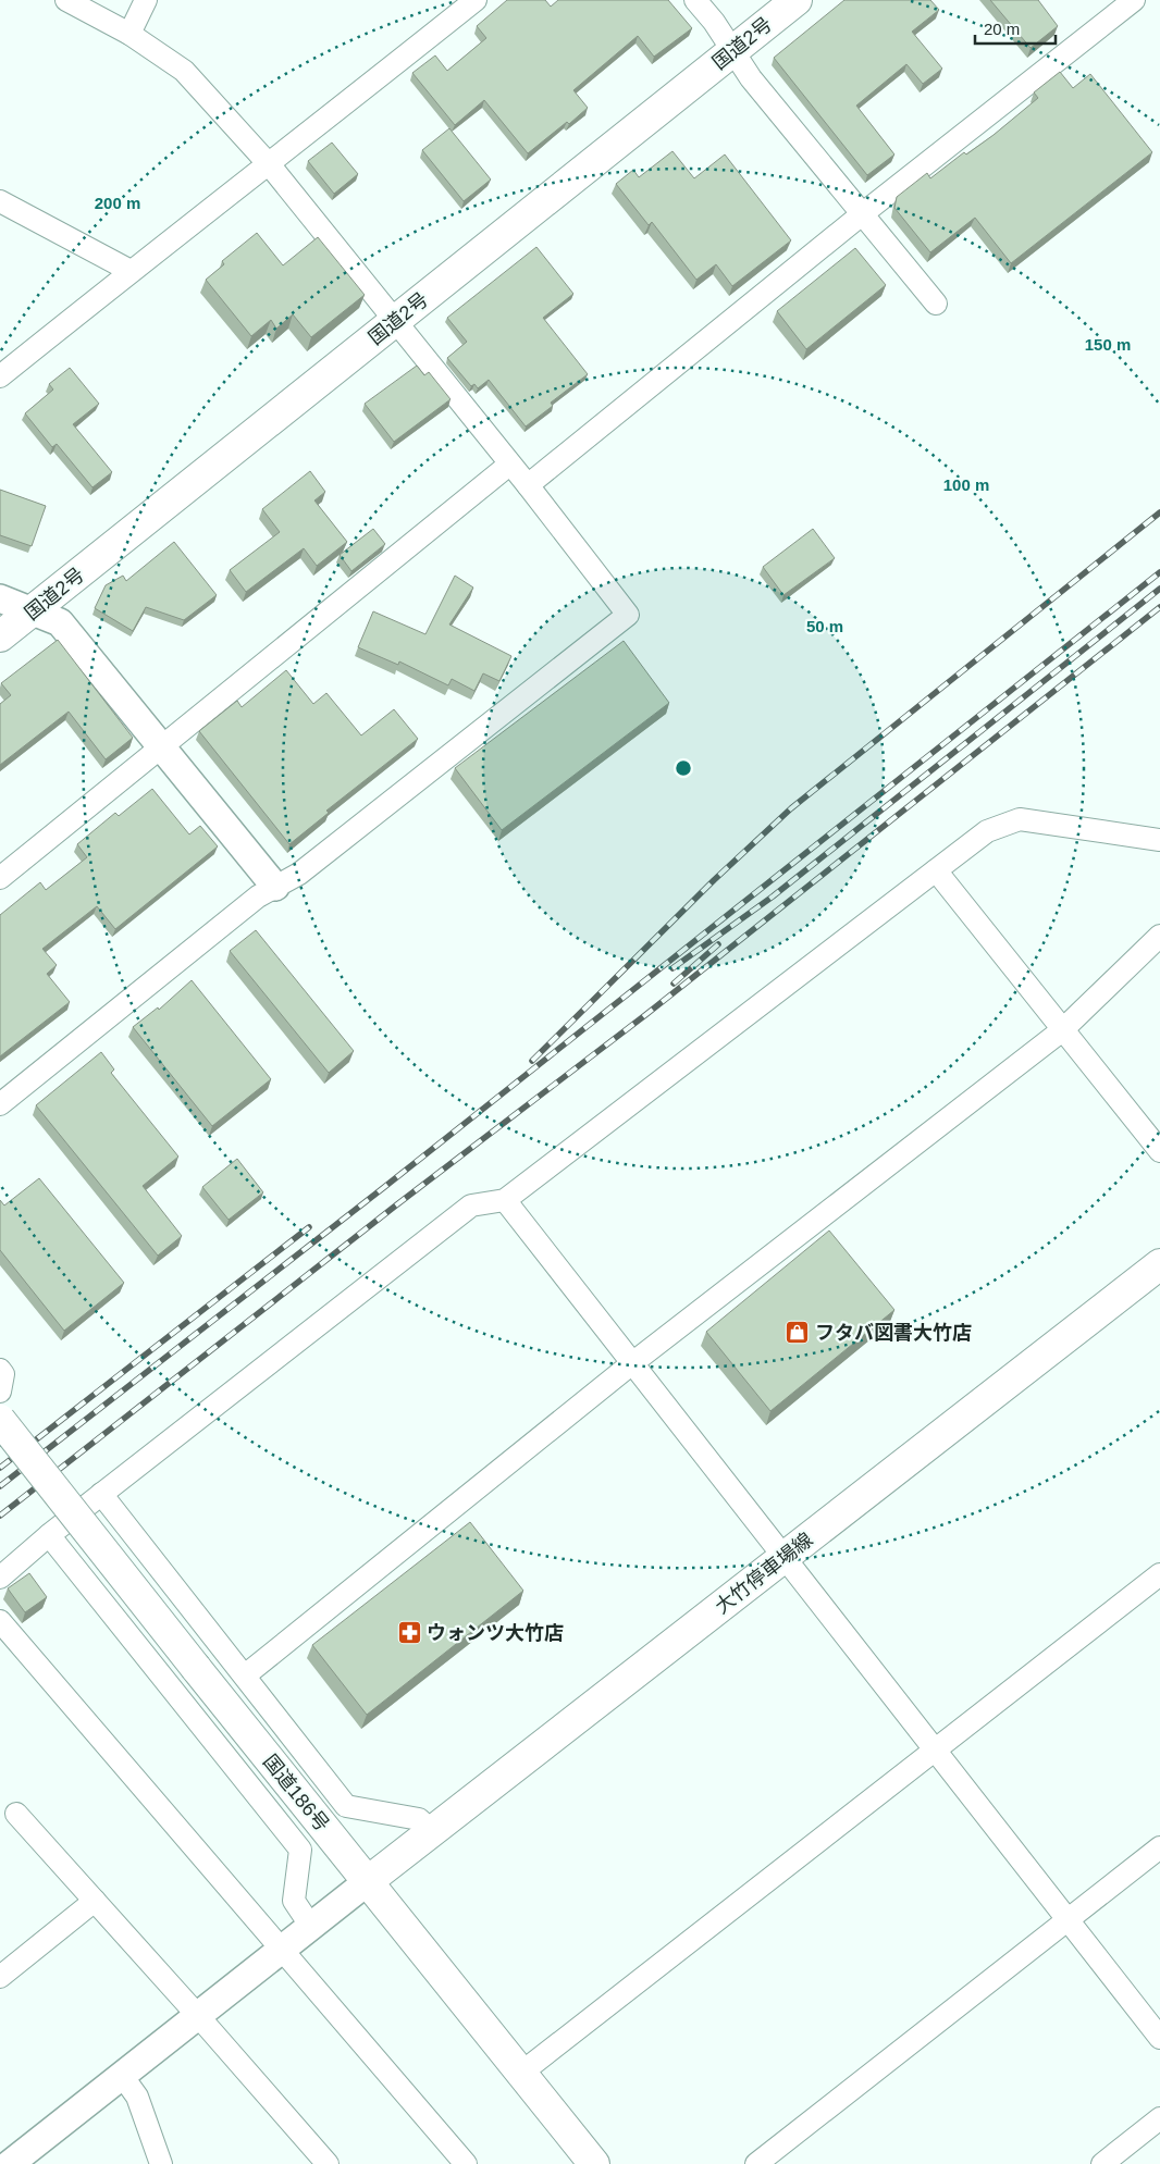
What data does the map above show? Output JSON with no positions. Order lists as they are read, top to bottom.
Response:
{
  "streets": {
    "main road": ["国道2号", "大竹停車場線", "国道186号"]
  },
  "crossings": [
    ["大竹停車場線", "国道186号"]
  ],
  "places": {
    "shop": ["フタバ図書大竹店"],
    "pharmacy": ["ウォンツ大竹店"]
  },
  "scale_bar": "20 m",
  "rings": [
    "200 m",
    "150 m",
    "100 m",
    "50 m"
  ]
}
